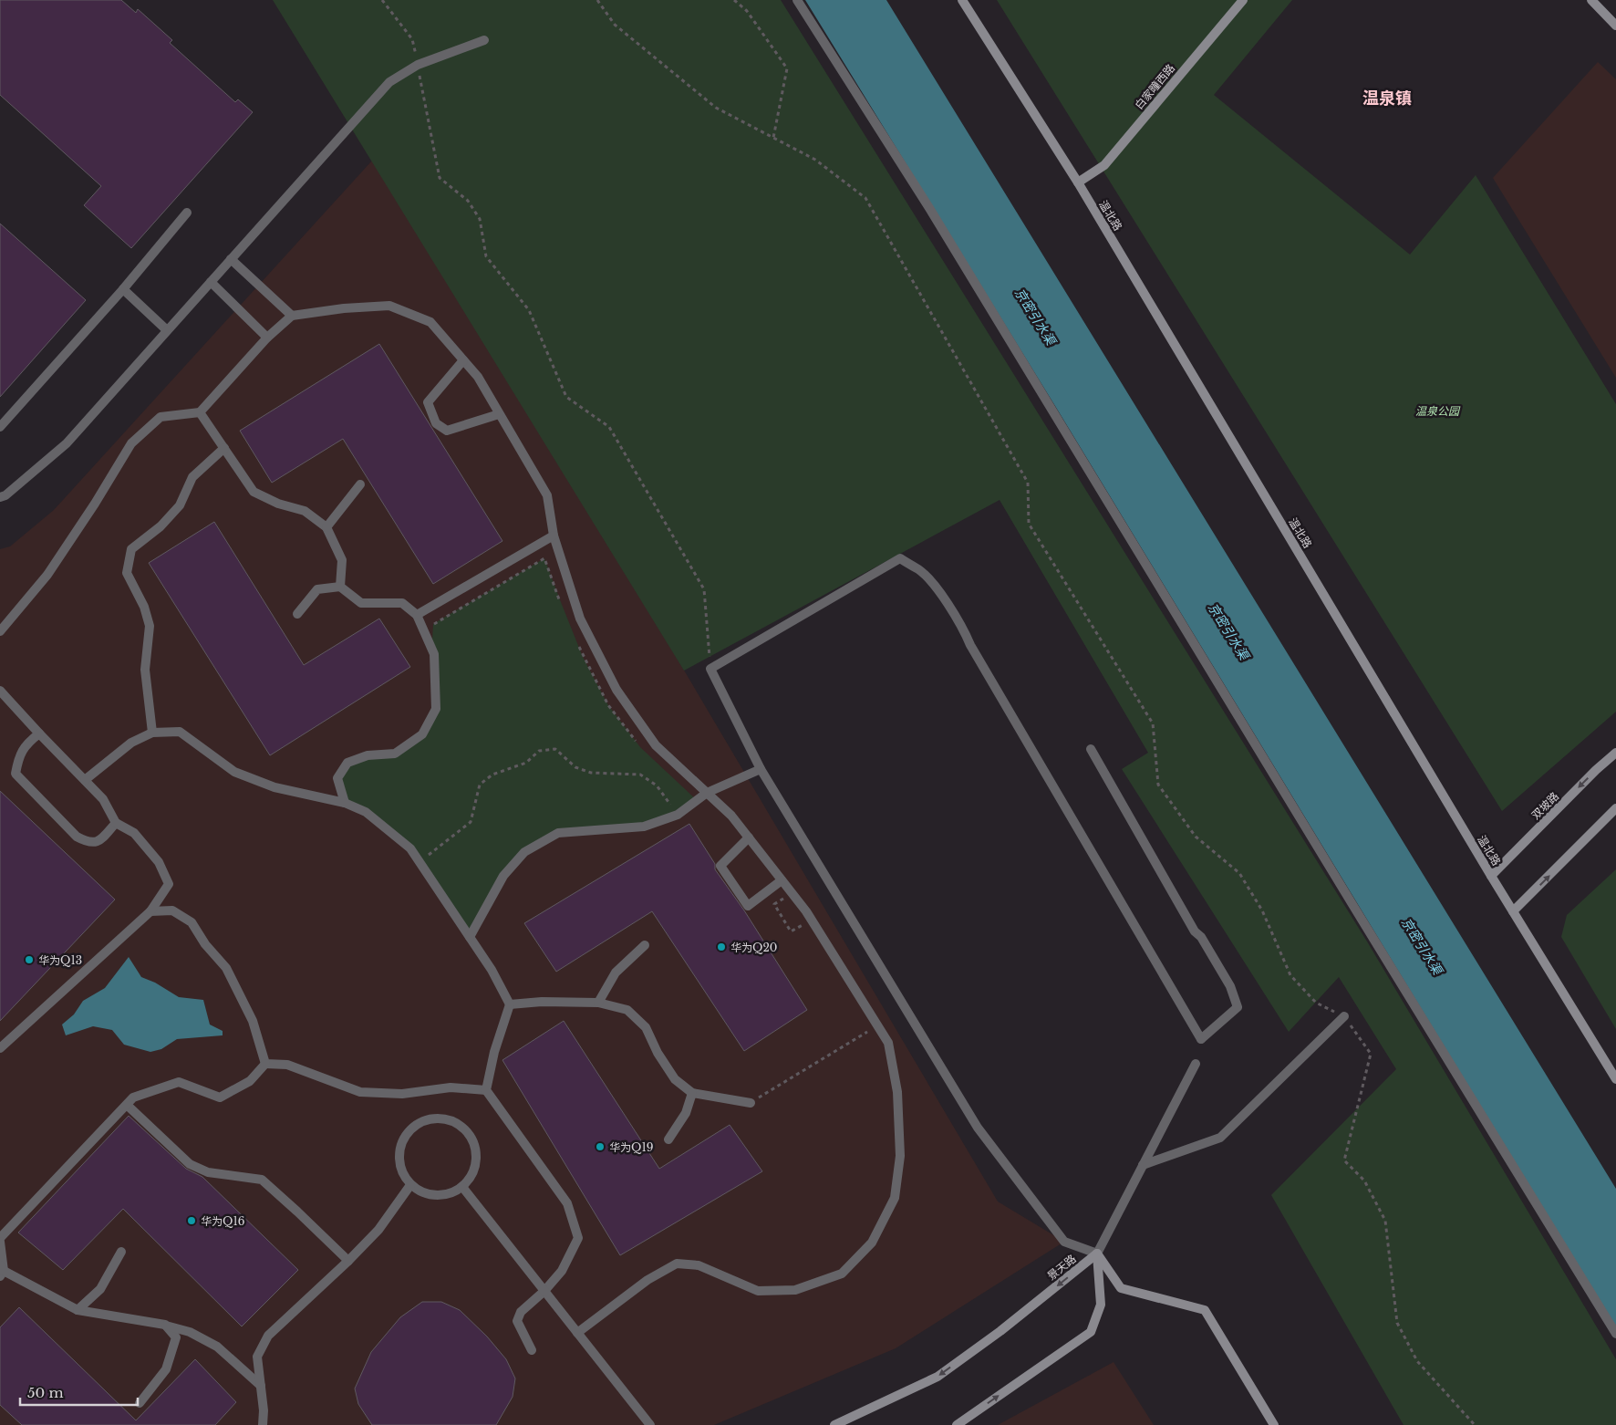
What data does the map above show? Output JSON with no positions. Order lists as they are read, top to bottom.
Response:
{
  "streets": {
    "main road": [
      "白家疃西路",
      "温北路",
      "双坡路",
      "景天路"
    ]
  },
  "crossings": [
    ["白家疃西路", "温北路"],
    ["温北路", "双坡路"]
  ],
  "one_way": ["景天路"],
  "districts": ["温泉镇"],
  "water": ["京密引水渠"],
  "parks": ["温泉公园"],
  "places": [
    "华为Q20",
    "华为Q13",
    "华为Q19",
    "华为Q16"
  ],
  "scale_bar": "50 m"
}
